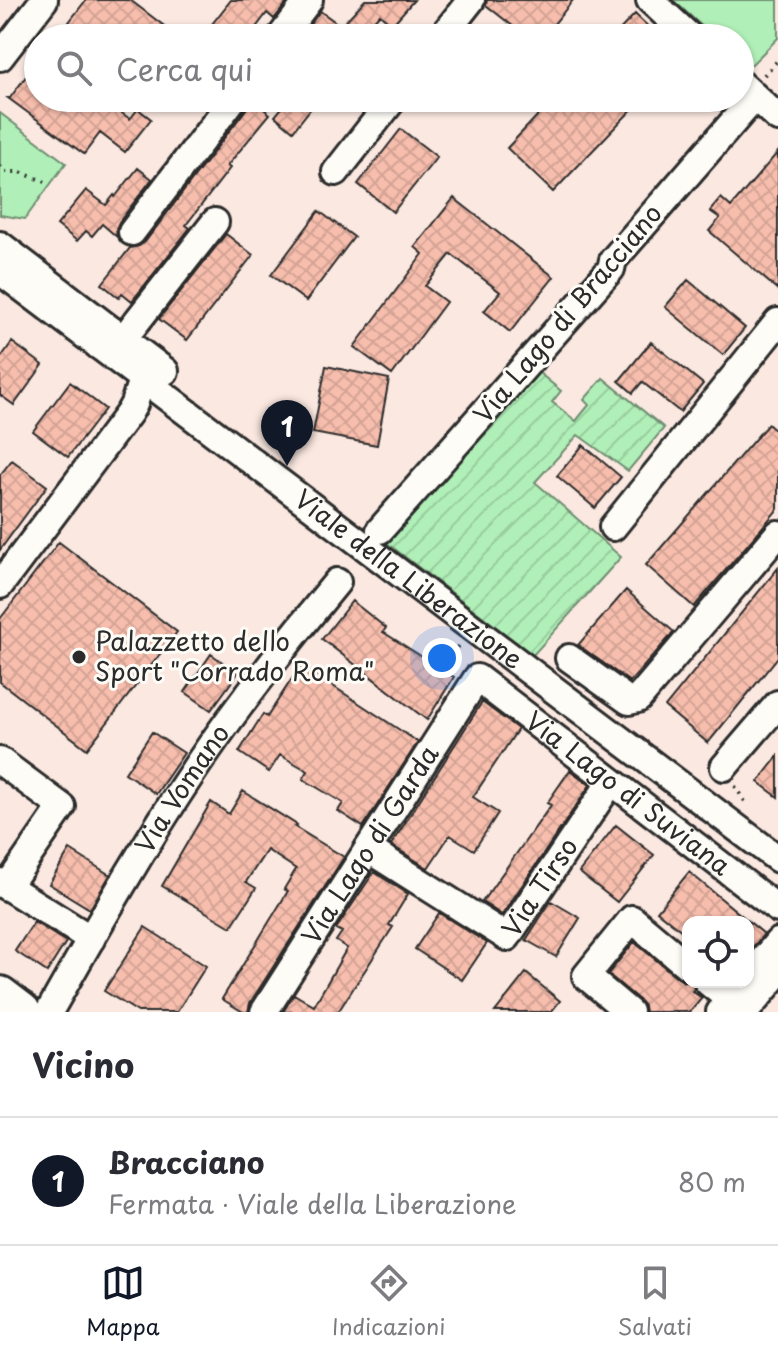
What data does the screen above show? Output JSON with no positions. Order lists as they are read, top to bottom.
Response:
{
  "streets": {
    "street": [
      "Via Lago di Bracciano",
      "Viale della Liberazione",
      "Via Vomano",
      "Via Lago di Suviana",
      "Via Lago di Garda",
      "Via Tirso"
    ]
  },
  "crossings": [
    ["Via Lago di Suviana", "Via Lago di Garda"],
    ["Via Lago di Suviana", "Via Tirso"],
    ["Via Lago di Garda", "Via Tirso"]
  ],
  "places": ["Palazzetto dello Sport \"Corrado Roma\""],
  "page": {
    "search": "Cerca qui",
    "pins": "1",
    "heading": "Vicino",
    "list": [
      {
        "mark": "1",
        "name": "Bracciano",
        "note": "Fermata · Viale della Liberazione",
        "value": "80 m"
      }
    ],
    "nav": ["Mappa", "Indicazioni", "Salvati"]
  }
}
